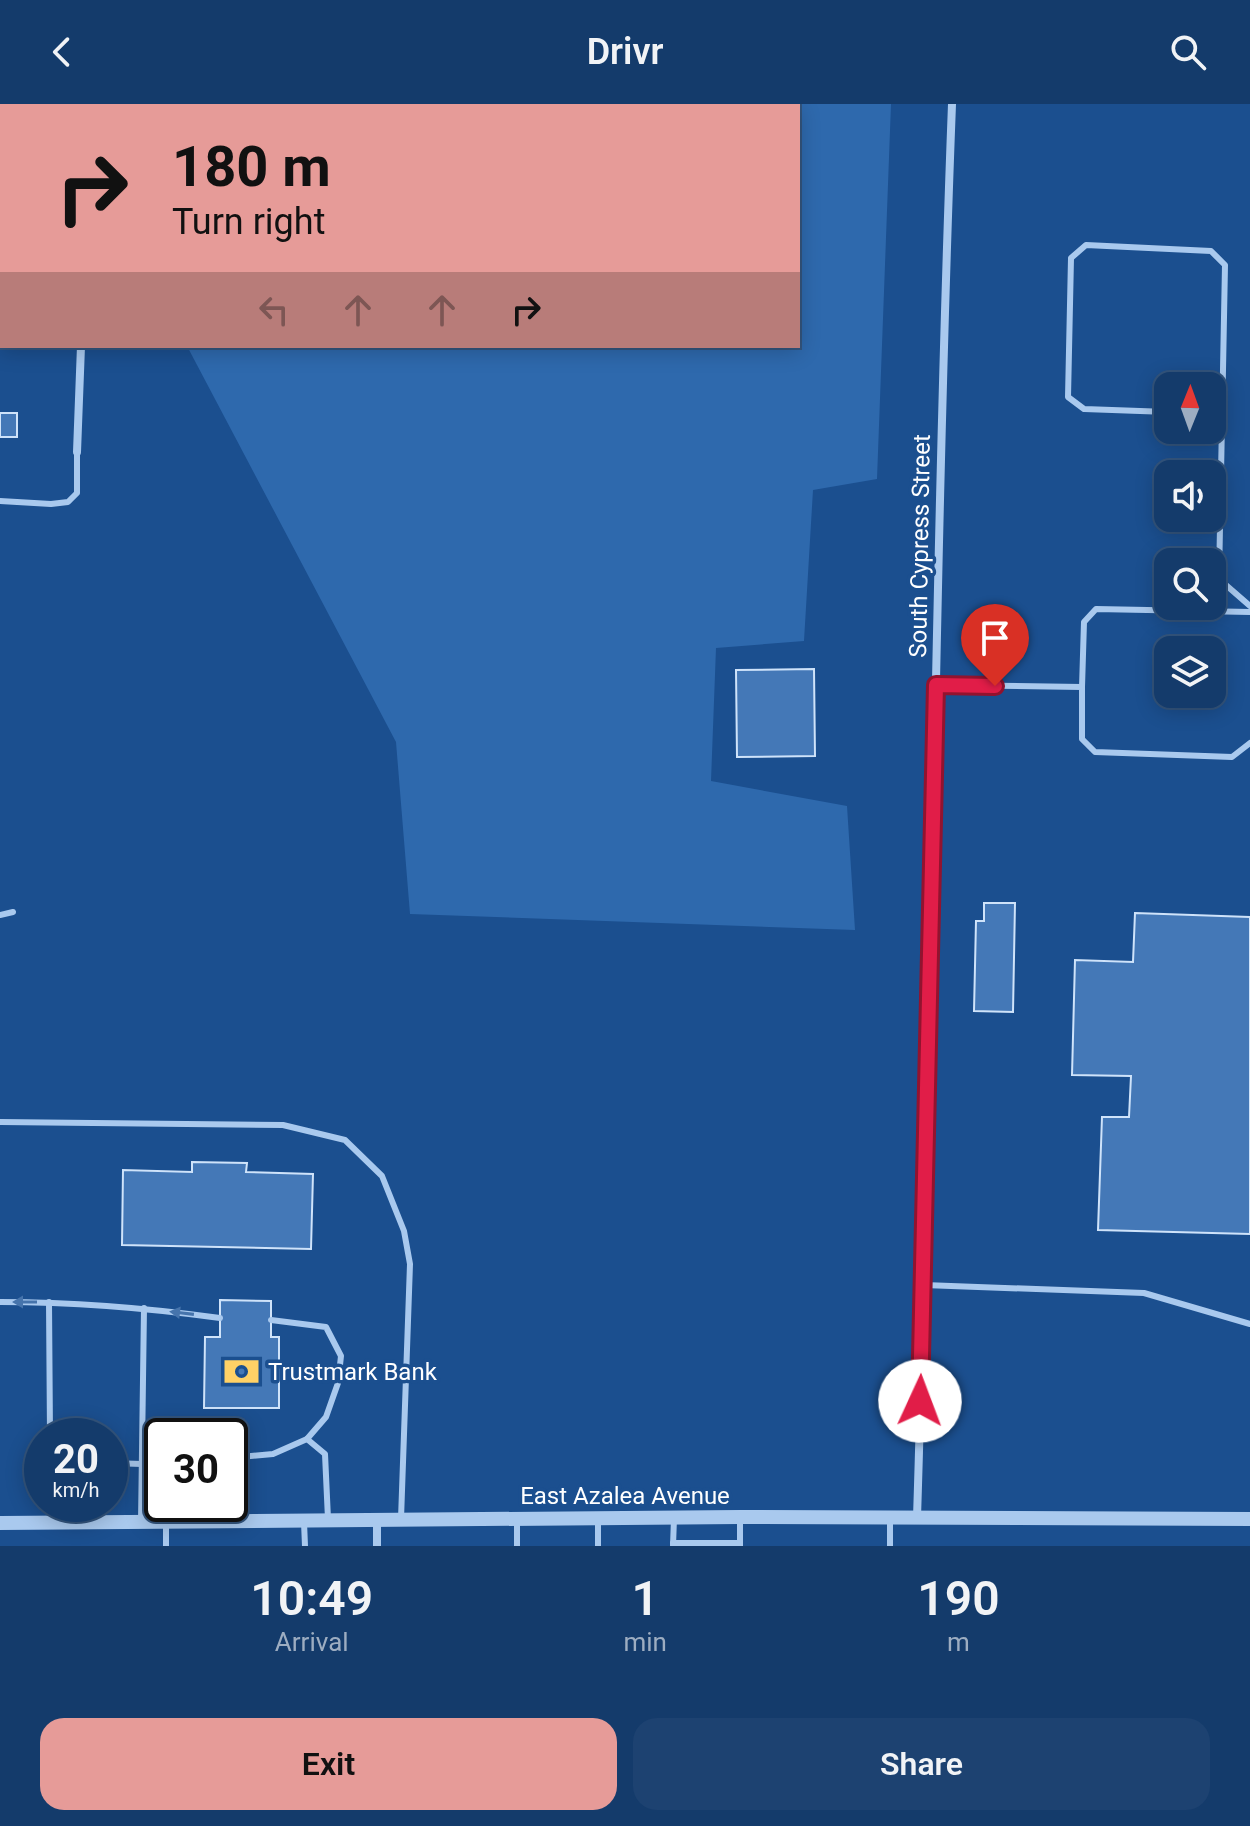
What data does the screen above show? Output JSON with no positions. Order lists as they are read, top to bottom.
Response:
{
  "streets": {
    "street": ["South Cypress Street", "East Azalea Avenue"]
  },
  "crossings": [
    ["South Cypress Street", "East Azalea Avenue"]
  ],
  "places": {
    "bank": ["Trustmark Bank"]
  },
  "north": "top",
  "page": {
    "header": "Drivr",
    "turn": ["180 m", "Turn right"],
    "speed": "20 km/h",
    "limit": "30",
    "eta": [
      "10:49",
      "Arrival",
      "1",
      "min",
      "190",
      "m"
    ],
    "buttons": ["Exit", "Share"]
  }
}
